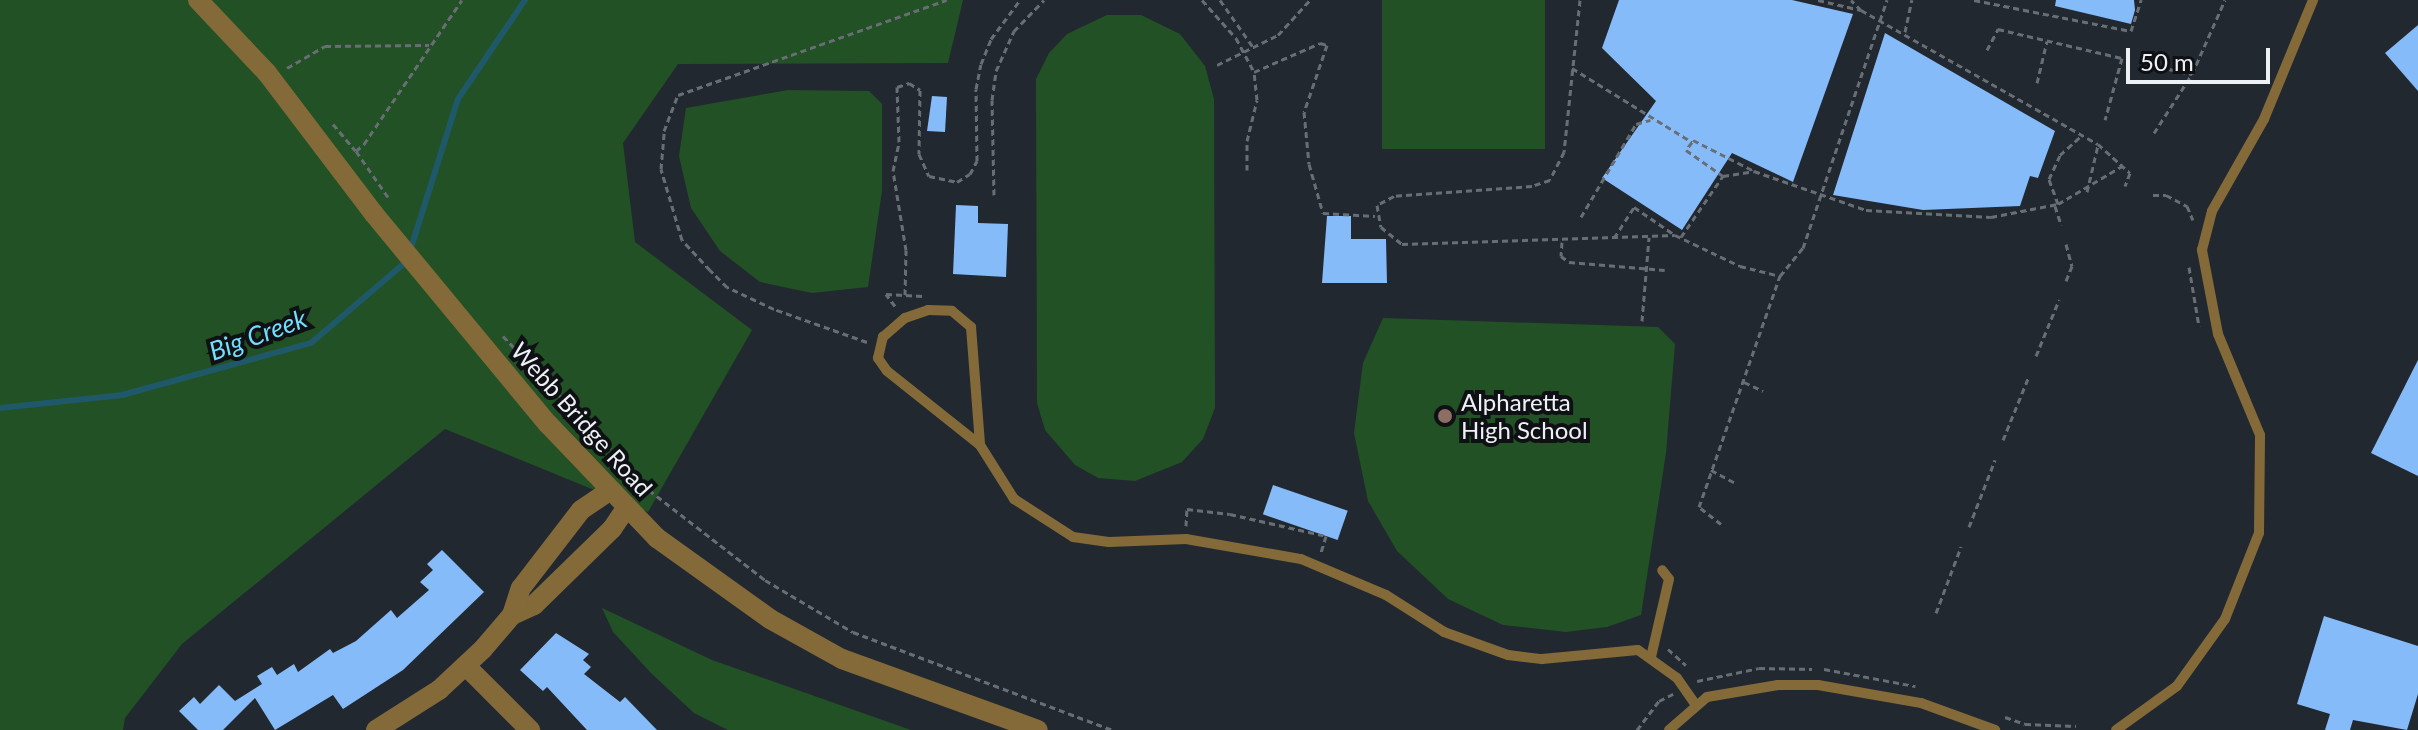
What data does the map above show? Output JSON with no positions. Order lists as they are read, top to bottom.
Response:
{
  "streets": {
    "street": ["Webb Bridge Road"]
  },
  "water": ["Big Creek"],
  "places": ["Alpharetta High School"],
  "scale_bar": "50 m"
}
